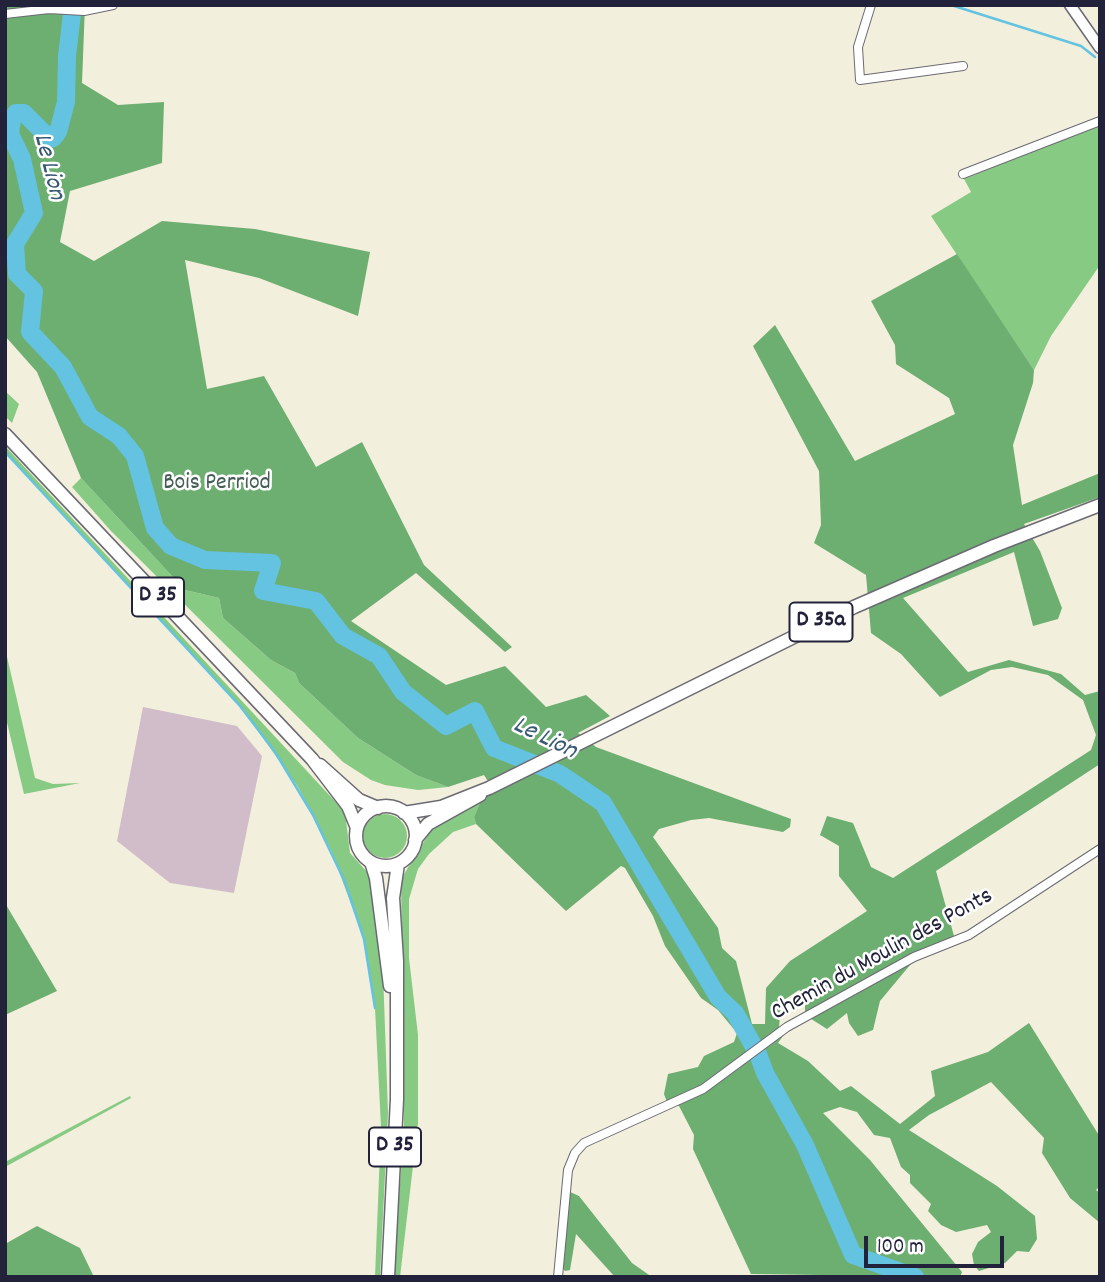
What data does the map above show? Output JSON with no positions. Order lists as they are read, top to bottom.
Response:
{
  "streets": {
    "main road": ["D 35", "D 35a"],
    "street": ["Chemin du Moulin des Ponts"]
  },
  "crossings": [
    ["D 35", "D 35a"]
  ],
  "water": ["Le Lion"],
  "parks": ["Bois Perriod"],
  "scale_bar": "100 m"
}
